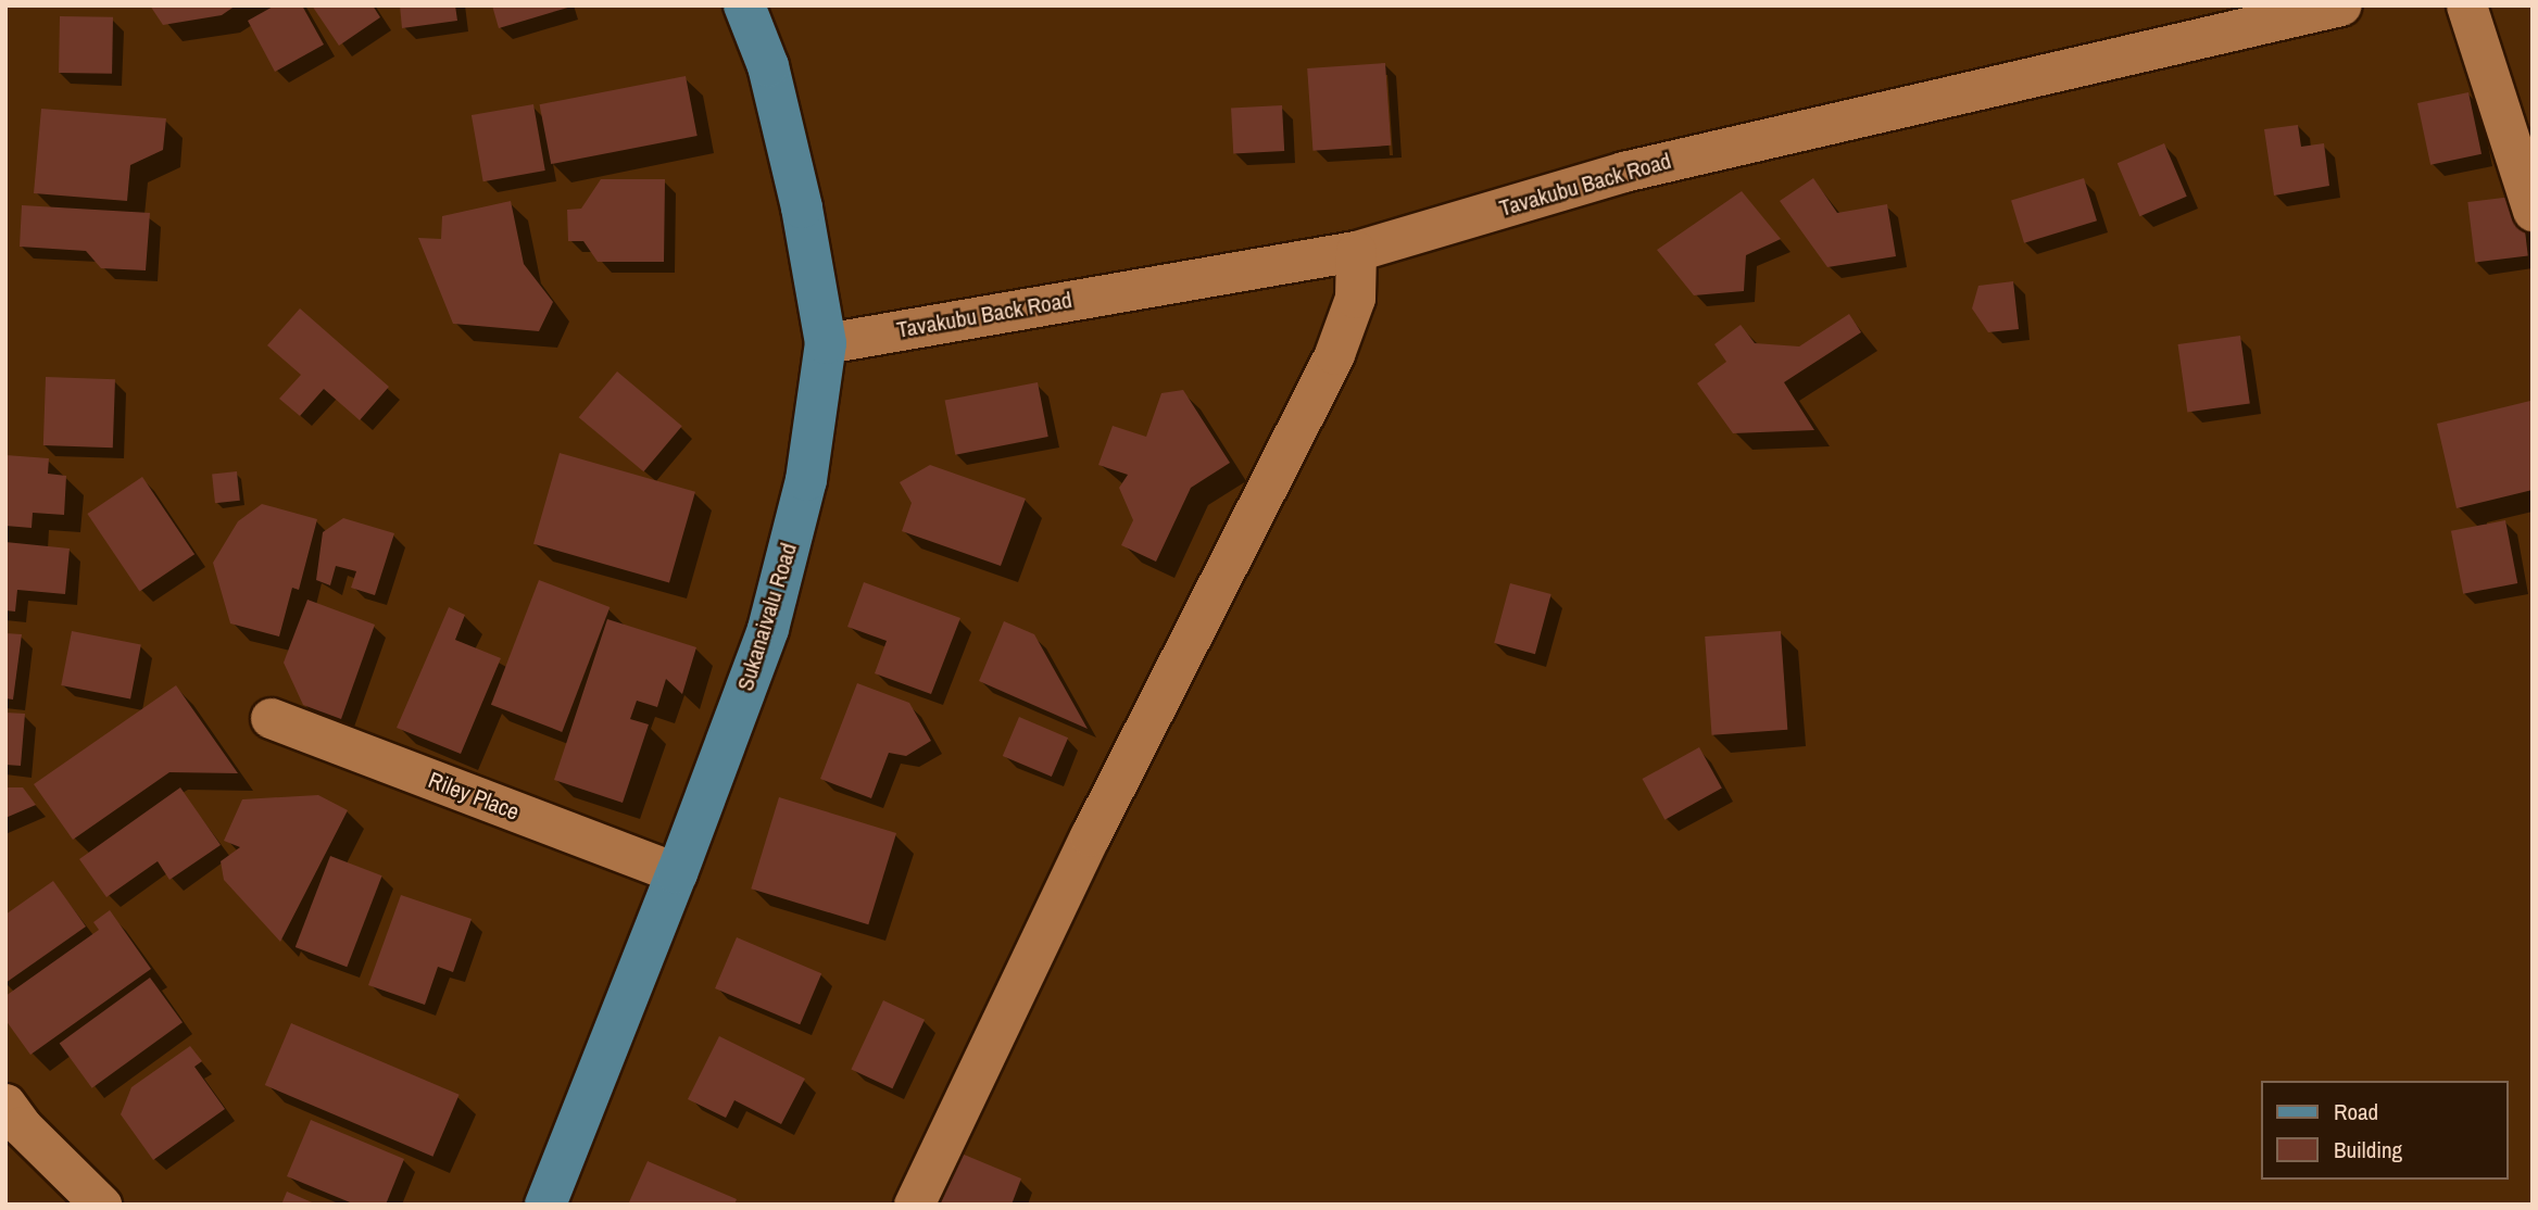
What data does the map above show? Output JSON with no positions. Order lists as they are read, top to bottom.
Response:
{
  "streets": {
    "main road": ["Sukanaivalu Road"],
    "street": ["Tavakubu Back Road", "Riley Place"]
  },
  "crossings": [
    ["Tavakubu Back Road", "Sukanaivalu Road"],
    ["Sukanaivalu Road", "Riley Place"]
  ],
  "legend": ["Road", "Building"]
}
